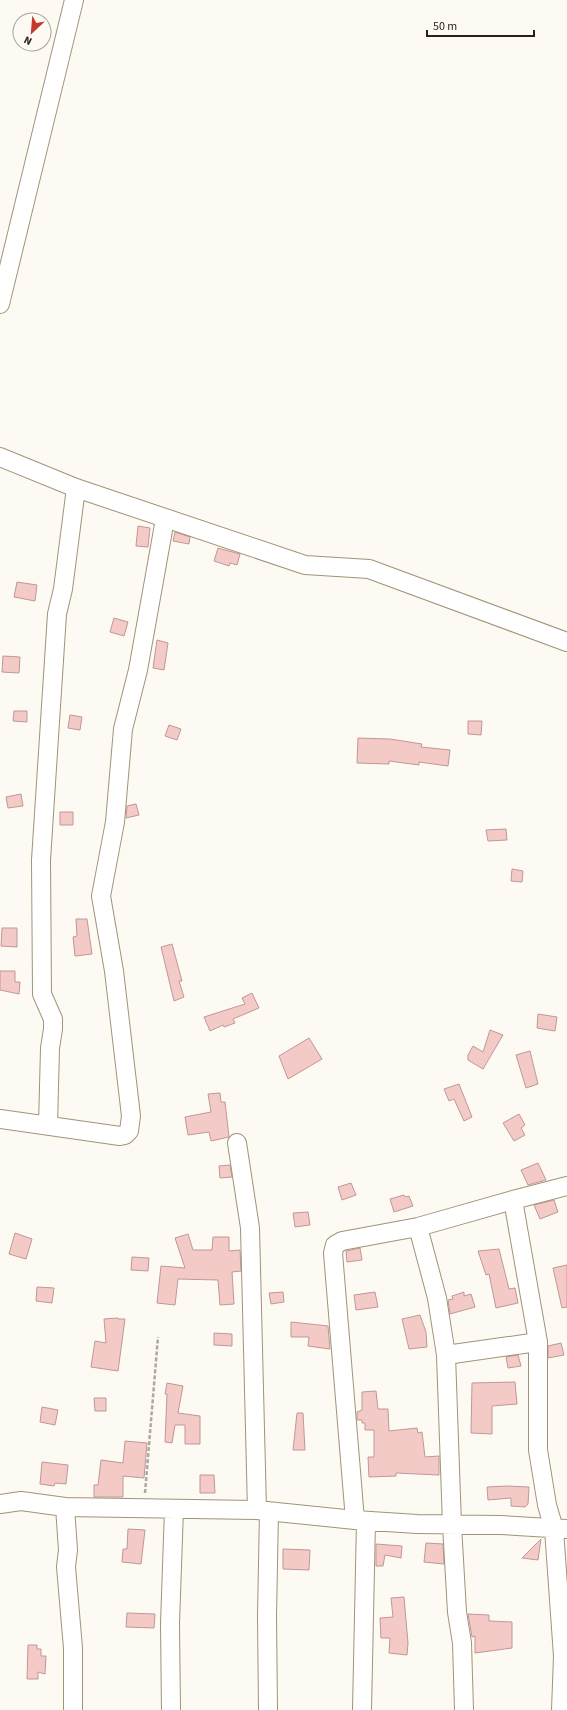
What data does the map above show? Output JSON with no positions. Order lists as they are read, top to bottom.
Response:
{
  "scale_bar": "50 m",
  "north": "bottom left"
}
